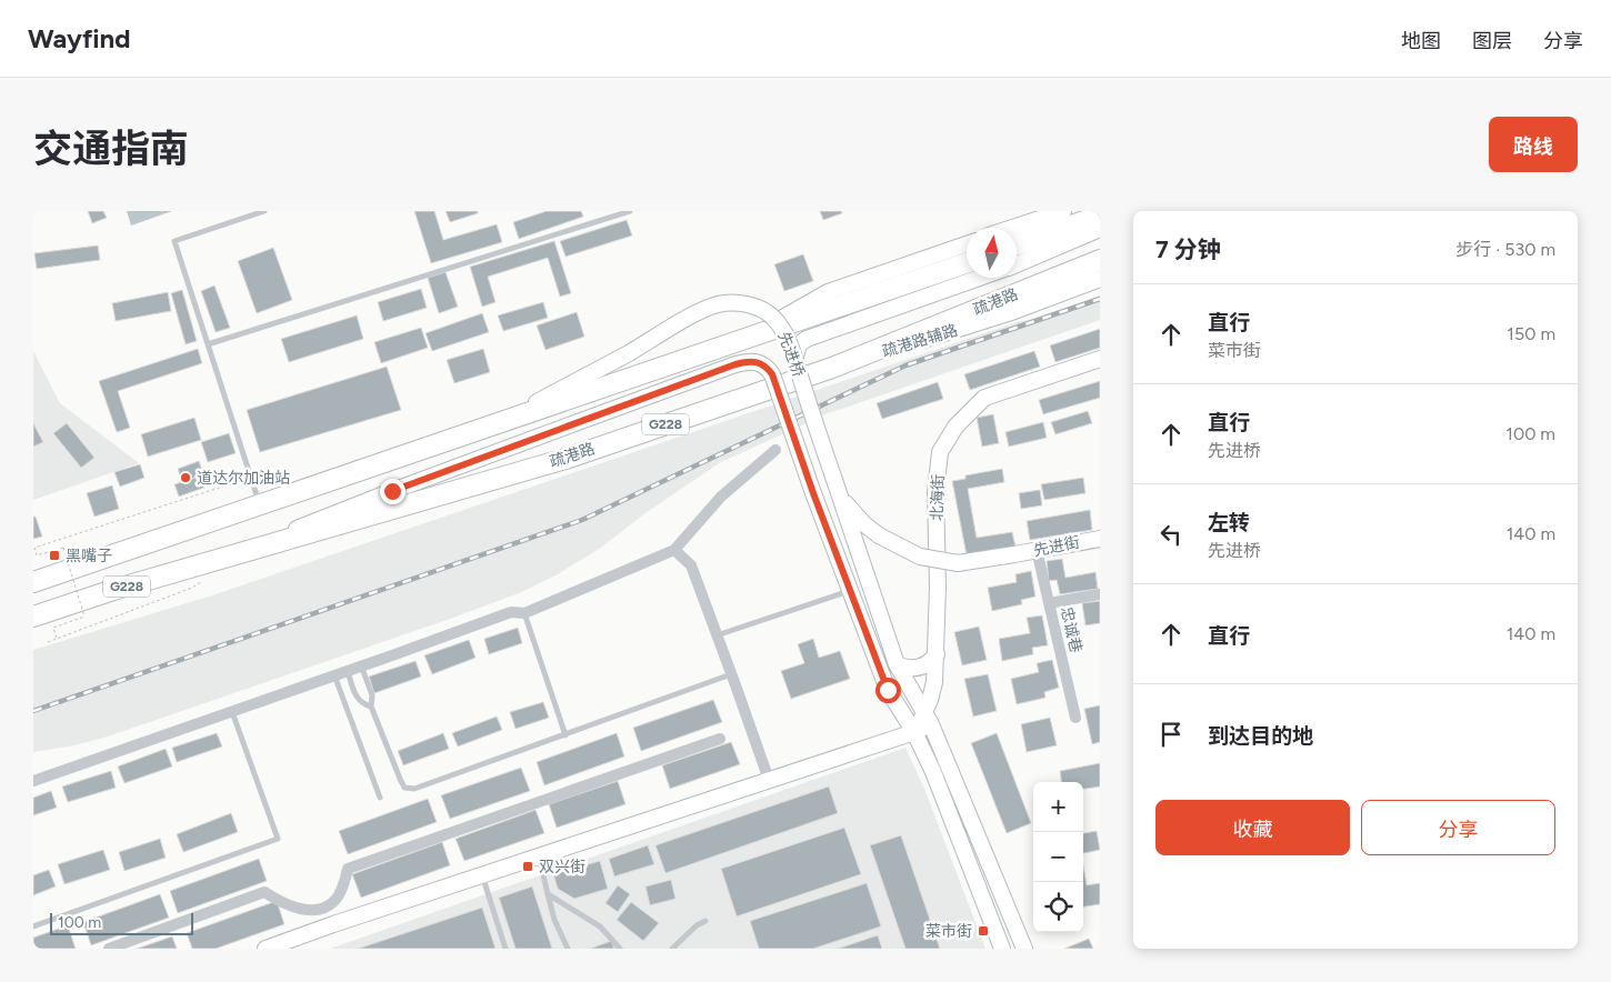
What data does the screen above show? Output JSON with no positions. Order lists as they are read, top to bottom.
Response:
{
  "streets": {
    "highway": ["疏港路", "G228"],
    "main road": [
      "疏港路辅路",
      "先进桥",
      "北海街",
      "先进街"
    ],
    "street": ["忠诚巷"]
  },
  "crossings": [
    ["疏港路", "疏港路辅路"],
    ["疏港路", "先进桥"],
    ["先进桥", "G228"],
    ["先进桥", "先进街"],
    ["先进街", "忠诚巷"]
  ],
  "places": {
    "other": ["道达尔加油站"],
    "transit": ["黑嘴子", "双兴街", "菜市街"]
  },
  "scale_bar": "100 m",
  "north": "top",
  "page": {
    "header": "Wayfind",
    "nav": ["地图", "图层", "分享"],
    "title": "交通指南",
    "buttons": [
      "路线",
      ["收藏", "分享"]
    ],
    "heading": ["7 分钟", "步行 · 530 m"],
    "list": [
      ["直行", "菜市街", "150 m"],
      ["直行", "先进桥", "100 m"],
      ["左转", "先进桥", "140 m"],
      ["直行", "140 m"],
      "到达目的地"
    ],
    "map_buttons": ["+", "−"],
    "scale": "100 m"
  }
}
